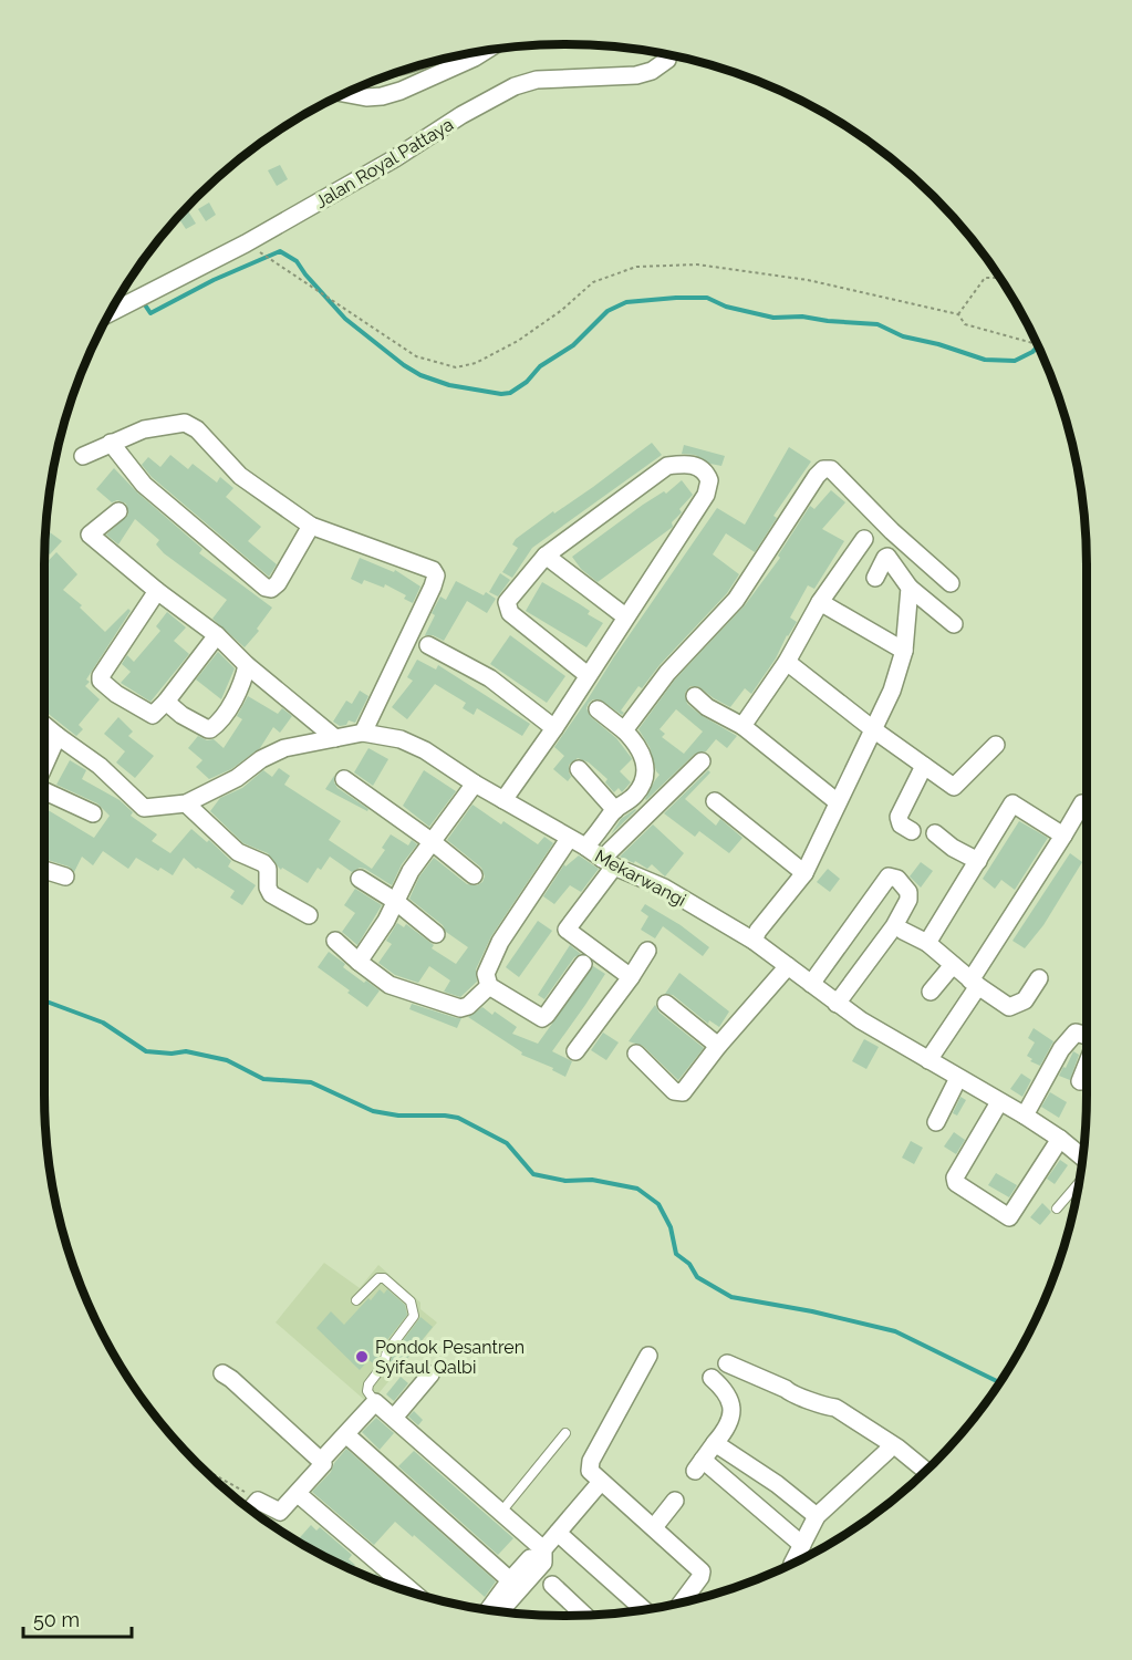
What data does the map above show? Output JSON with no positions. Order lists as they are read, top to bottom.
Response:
{
  "streets": {
    "street": ["Jalan Royal Pattaya", "Mekarwangi"]
  },
  "places": ["Pondok Pesantren Syifaul Qalbi"],
  "scale_bar": "50 m"
}
